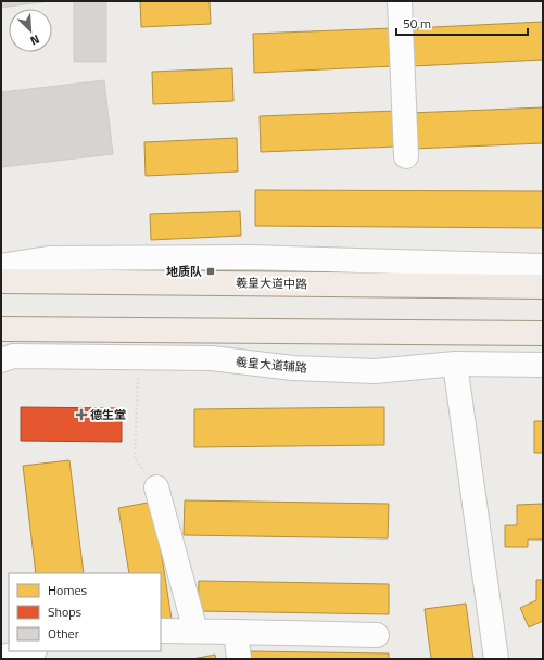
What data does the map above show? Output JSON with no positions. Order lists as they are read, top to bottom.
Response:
{
  "streets": {
    "main road": ["羲皇大道中路"],
    "street": ["羲皇大道辅路"]
  },
  "places": {
    "transit": ["地质队"],
    "health": ["德生堂"]
  },
  "legend": ["Homes", "Shops", "Other"],
  "scale_bar": "50 m",
  "north": "bottom right"
}
